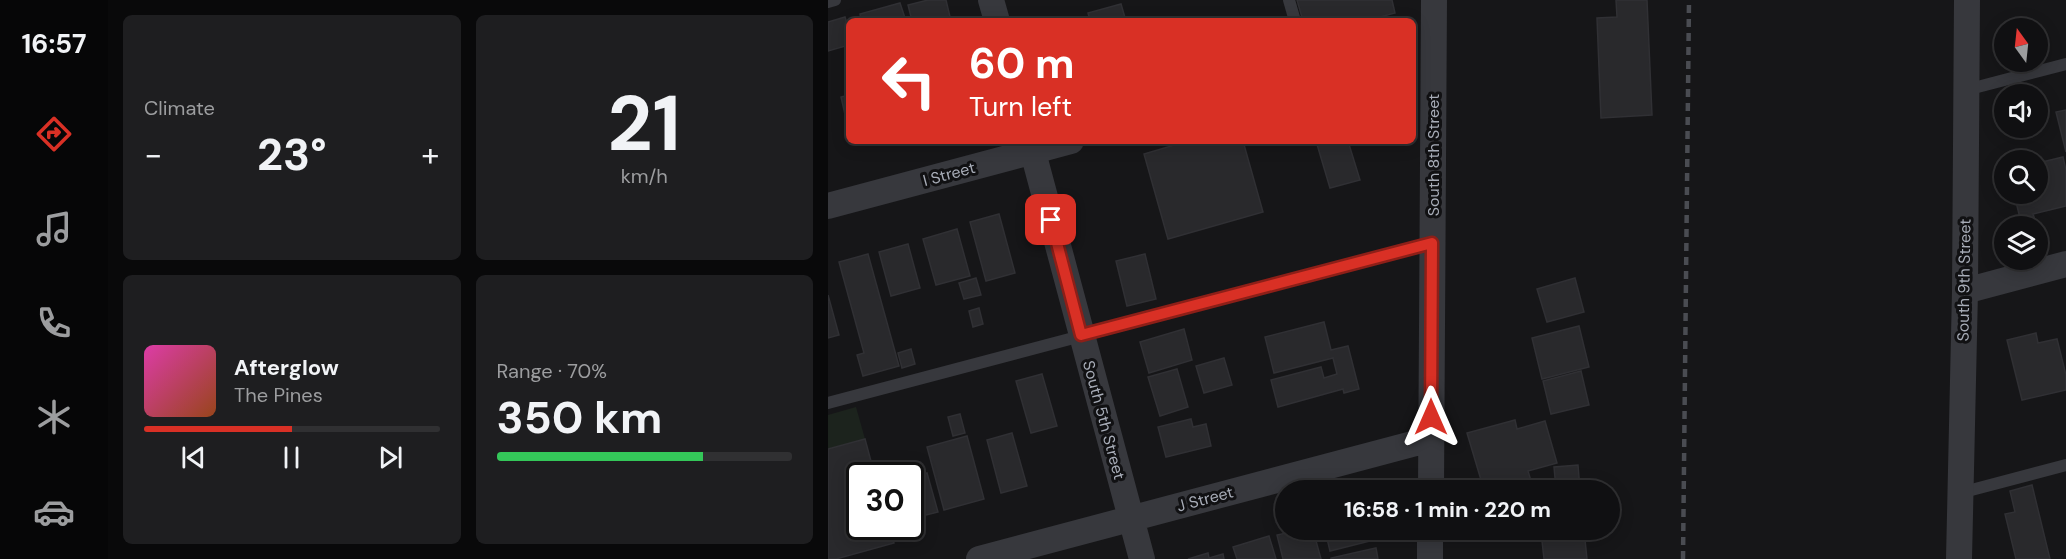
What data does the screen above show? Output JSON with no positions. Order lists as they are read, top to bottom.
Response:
{
  "streets": {
    "street": [
      "South 8th Street",
      "I Street",
      "South 9th Street",
      "South 5th Street",
      "J Street"
    ]
  },
  "crossings": [
    ["South 8th Street", "J Street"],
    ["I Street", "South 5th Street"],
    ["South 5th Street", "J Street"]
  ],
  "north": "top",
  "page": {
    "tabs": "16:57",
    "tile": [
      "Climate",
      ["21", "km/h"],
      ["Range · 70%", "350 km"]
    ],
    "turn": ["60 m", "Turn left"],
    "heat": ["−", "23°", "+"],
    "song": ["Afterglow", "The Pines"],
    "limit": "30",
    "trip": "16:58 · 1 min · 220 m"
  }
}
